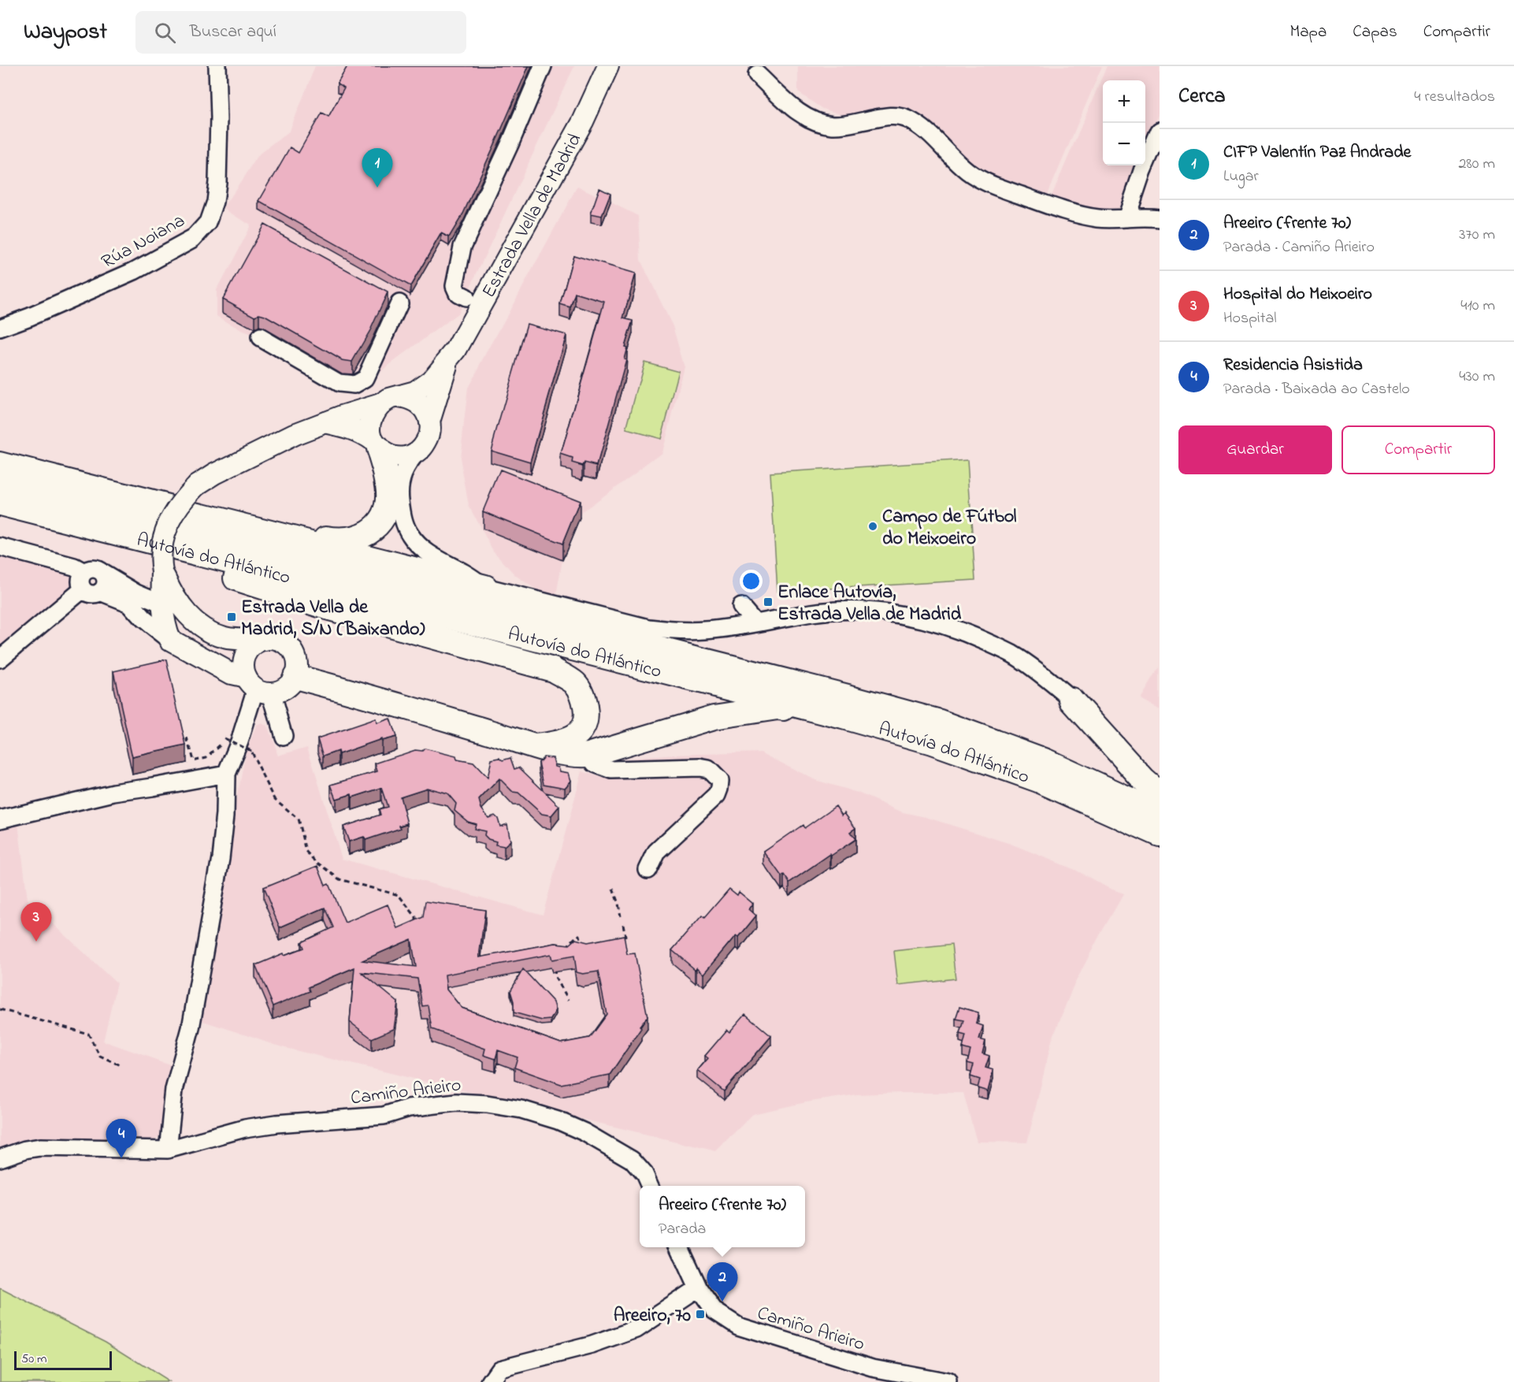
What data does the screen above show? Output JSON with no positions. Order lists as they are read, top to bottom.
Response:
{
  "streets": {
    "highway": ["Autovía do Atlántico"],
    "main road": ["Estrada Vella de Madrid"],
    "street": ["Rúa Noiana", "Camiño Arieiro"]
  },
  "places": {
    "other": ["Campo de Fútbol do Meixoeiro"],
    "transit": ["Enlace Autovía, Estrada Vella de Madrid", "Estrada Vella de Madrid, S/N (Baixando)", "Areeiro, 70"]
  },
  "scale_bar": "50 m",
  "page": {
    "header": "Waypost",
    "search": "Buscar aquí",
    "nav": ["Mapa", "Capas", "Compartir"],
    "heading": ["Cerca", "4 resultados"],
    "map_buttons": ["+", "−"],
    "list": [
      {
        "mark": "1",
        "name": "CIFP Valentín Paz Andrade",
        "note": "Lugar",
        "value": "280 m"
      },
      {
        "mark": "2",
        "name": "Areeiro (frente 70)",
        "note": "Parada · Camiño Arieiro",
        "value": "370 m"
      },
      {
        "mark": "3",
        "name": "Hospital do Meixoeiro",
        "note": "Hospital",
        "value": "410 m"
      },
      {
        "mark": "4",
        "name": "Residencia Asistida",
        "note": "Parada · Baixada ao Castelo",
        "value": "430 m"
      }
    ],
    "pins": [
      "1",
      "3",
      "4",
      "2"
    ],
    "buttons": ["Guardar", "Compartir"],
    "popup": ["Areeiro (frente 70)", "Parada"],
    "scale": "50 m"
  }
}
